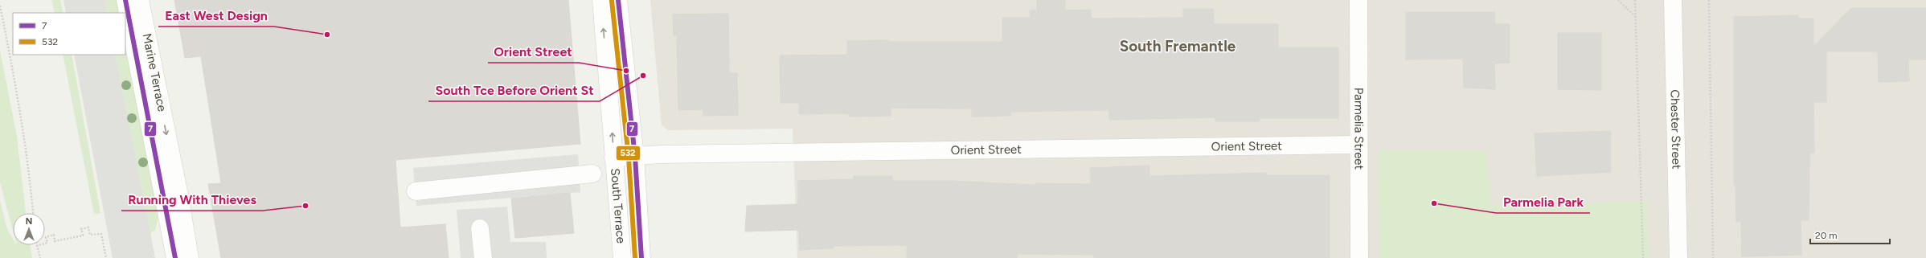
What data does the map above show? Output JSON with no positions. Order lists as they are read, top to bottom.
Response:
{
  "streets": {
    "street": [
      "Marine Terrace",
      "Chester Street",
      "Parmelia Street",
      "Orient Street",
      "South Terrace"
    ]
  },
  "crossings": [
    ["Parmelia Street", "Orient Street"],
    ["Orient Street", "South Terrace"]
  ],
  "districts": ["South Fremantle"],
  "places": [
    "East West Design",
    "Orient Street",
    "South Tce Before Orient St",
    "Parmelia Park",
    "Running With Thieves"
  ],
  "lines": ["transit line 7", "transit line 532"],
  "legend": ["7", "532"],
  "scale_bar": "20 m",
  "north": "top"
}
